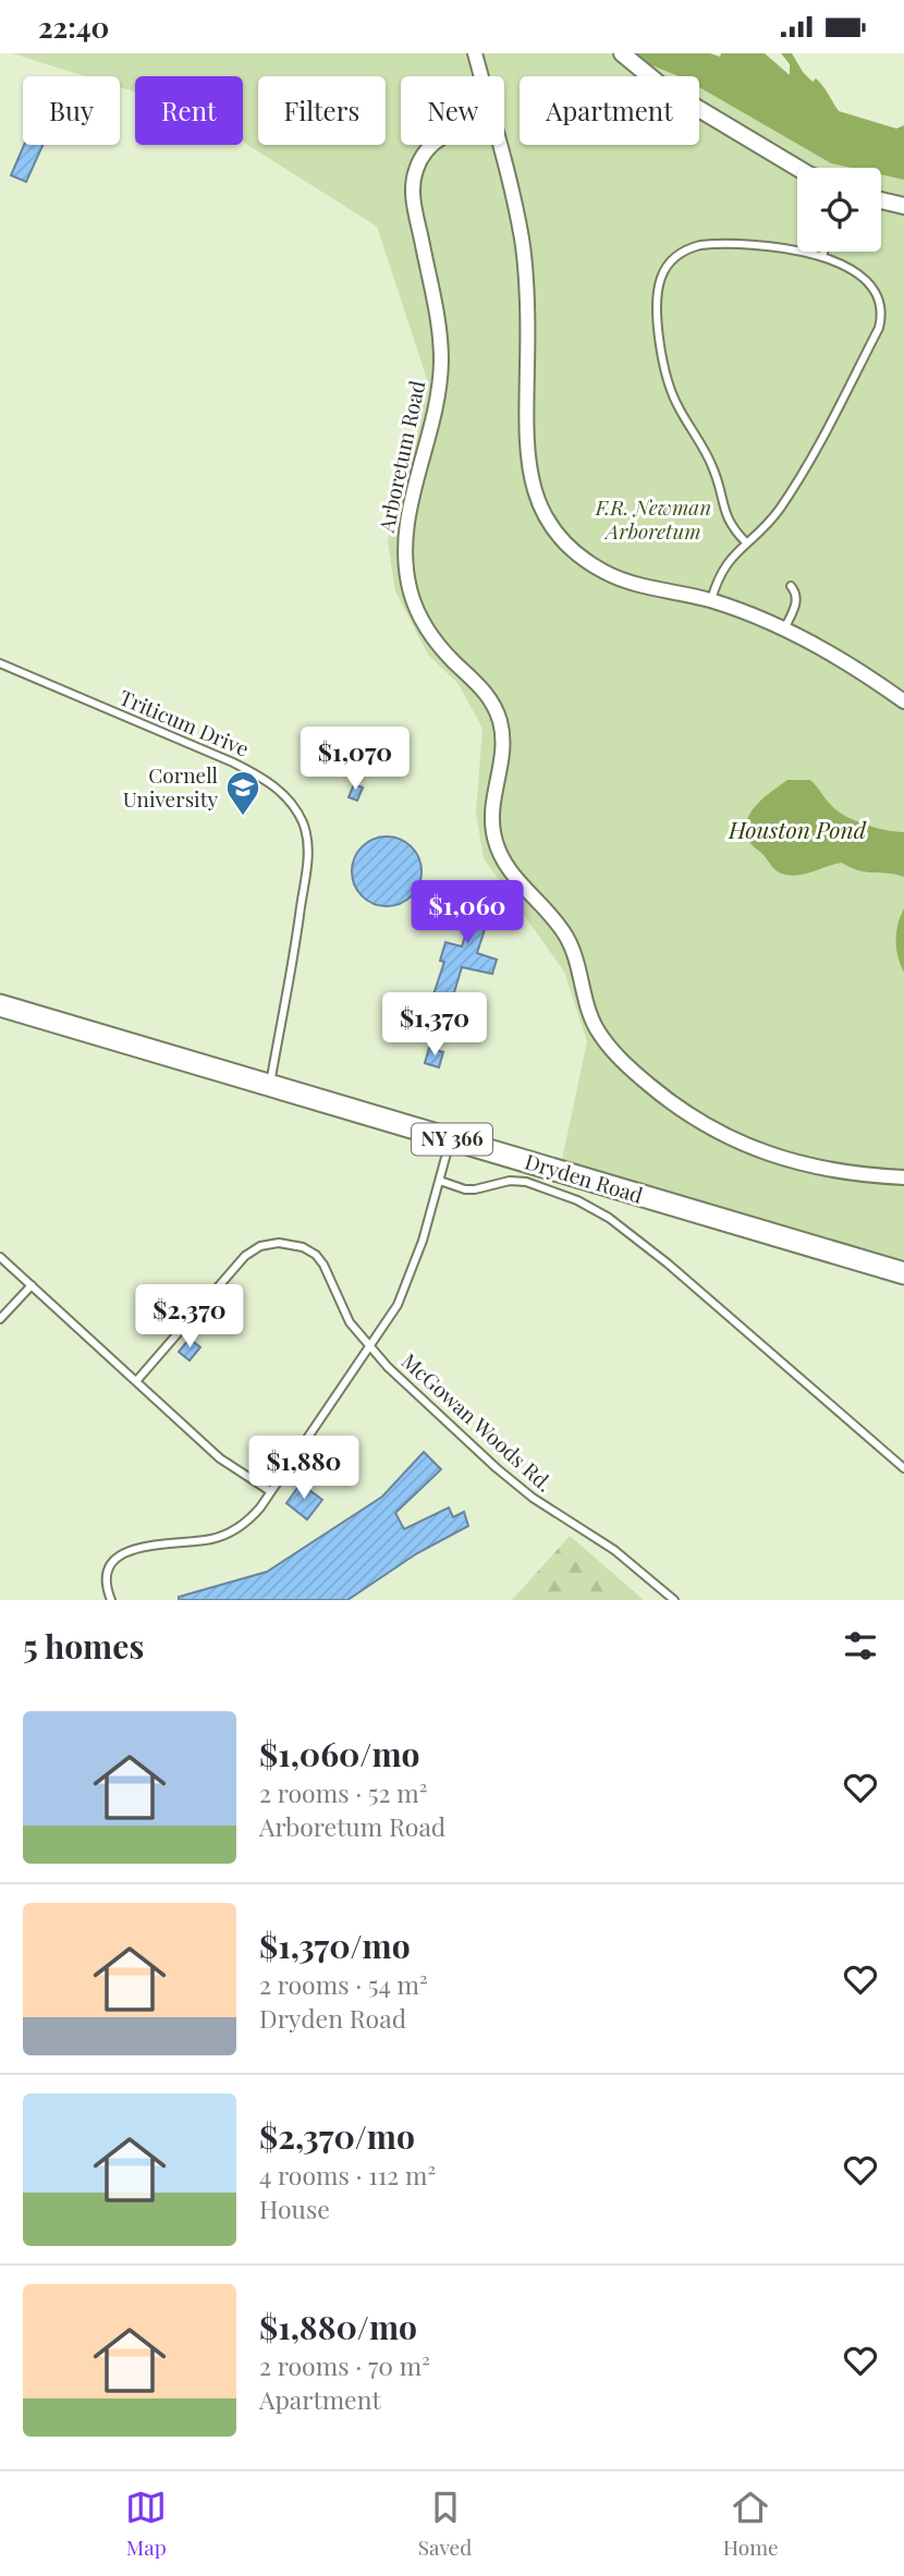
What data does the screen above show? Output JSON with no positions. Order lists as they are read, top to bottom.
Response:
{
  "streets": {
    "main road": ["NY 366", "Dryden Road"],
    "street": ["Arboretum Road"],
    "lane": ["Triticum Drive", "McGowan Woods Rd."]
  },
  "crossings": [
    ["Triticum Drive", "Dryden Road"]
  ],
  "water": ["Houston Pond"],
  "parks": ["F.R. Newman Arboretum"],
  "places": {
    "school or university": ["Cornell University"]
  },
  "page": {
    "status": "22:40",
    "chip": [
      "Buy",
      "Rent",
      "Filters",
      "New",
      "Apartment"
    ],
    "price": [
      "$1,070",
      "$1,060",
      "$1,370",
      "$2,370",
      "$1,880"
    ],
    "heading": "5 homes",
    "list": [
      {
        "name": "$1,060/mo",
        "note": "2 rooms · 52 m² · Arboretum Road"
      },
      {
        "name": "$1,370/mo",
        "note": "2 rooms · 54 m² · Dryden Road"
      },
      {
        "name": "$2,370/mo",
        "note": "4 rooms · 112 m² · House"
      },
      {
        "name": "$1,880/mo",
        "note": "2 rooms · 70 m² · Apartment"
      }
    ],
    "tabs": ["Map", "Saved", "Home"]
  }
}
